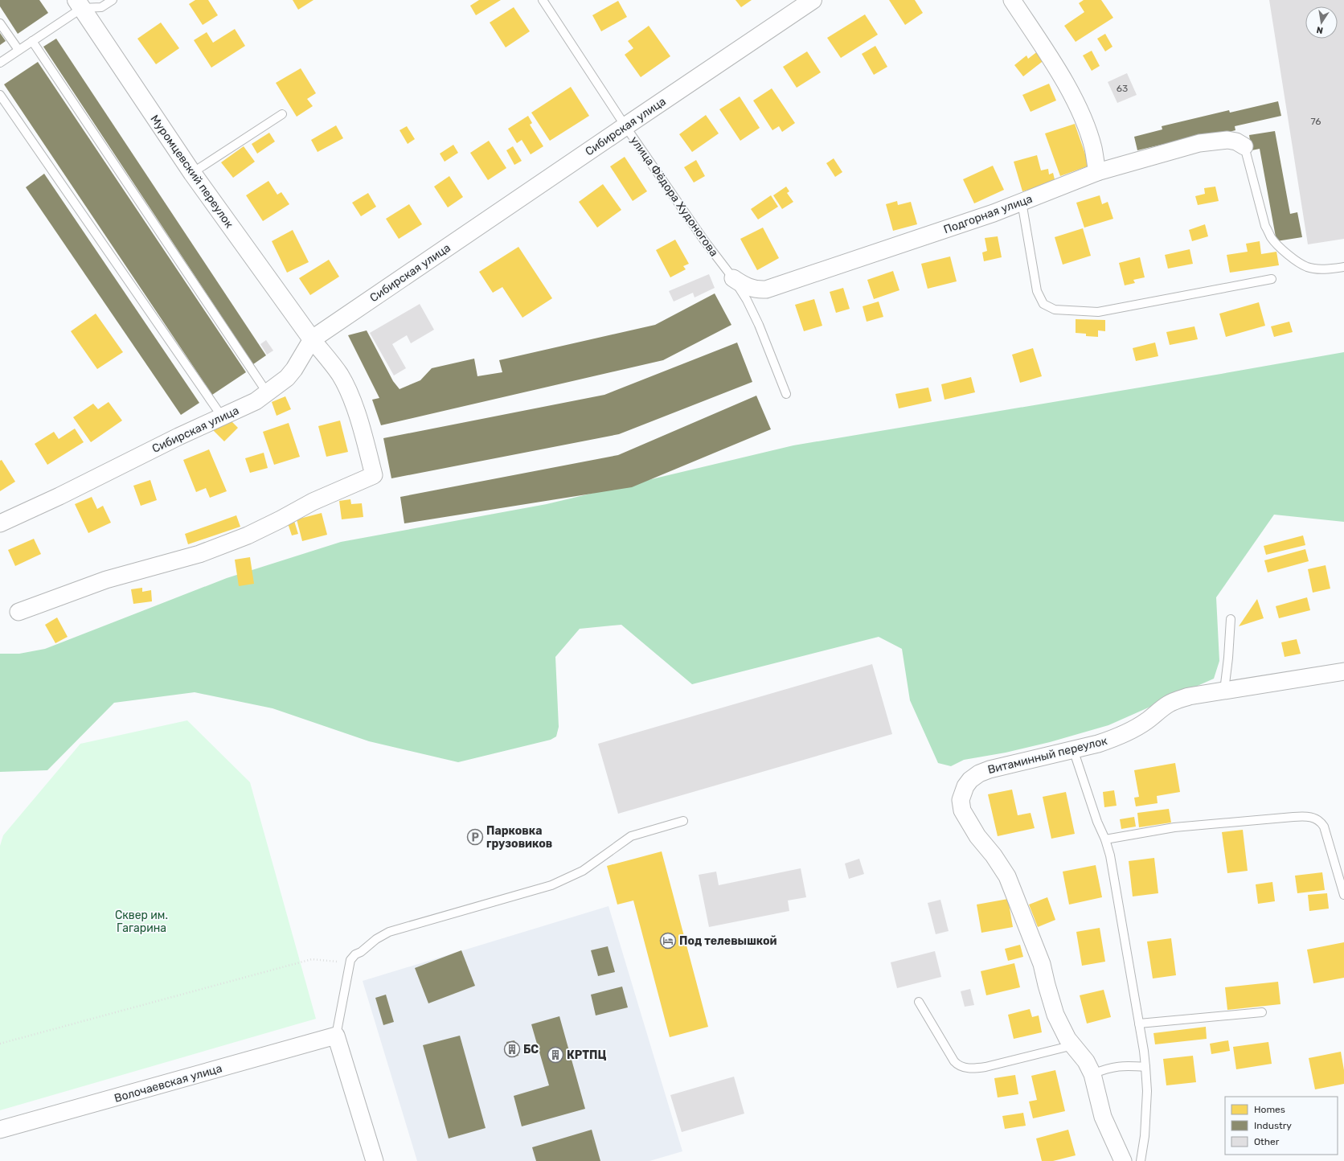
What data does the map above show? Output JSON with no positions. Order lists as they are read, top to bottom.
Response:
{
  "streets": {
    "street": [
      "Сибирская улица",
      "Муромцевский переулок",
      "Подгорная улица",
      "Витаминный переулок",
      "Волочаевская улица"
    ],
    "lane": ["улица Фёдора Худоногова"]
  },
  "crossings": [
    ["Сибирская улица", "Муромцевский переулок"],
    ["Сибирская улица", "улица Фёдора Худоногова"],
    ["улица Фёдора Худоногова", "Подгорная улица"]
  ],
  "parks": ["Сквер им. Гагарина"],
  "places": {
    "parking": ["Парковка грузовиков"],
    "hotel": ["Под телевышкой"],
    "building": ["БС", "КРТПЦ"]
  },
  "house_numbers": ["63", "76"],
  "legend": ["Homes", "Industry", "Other"],
  "north": "bottom"
}
